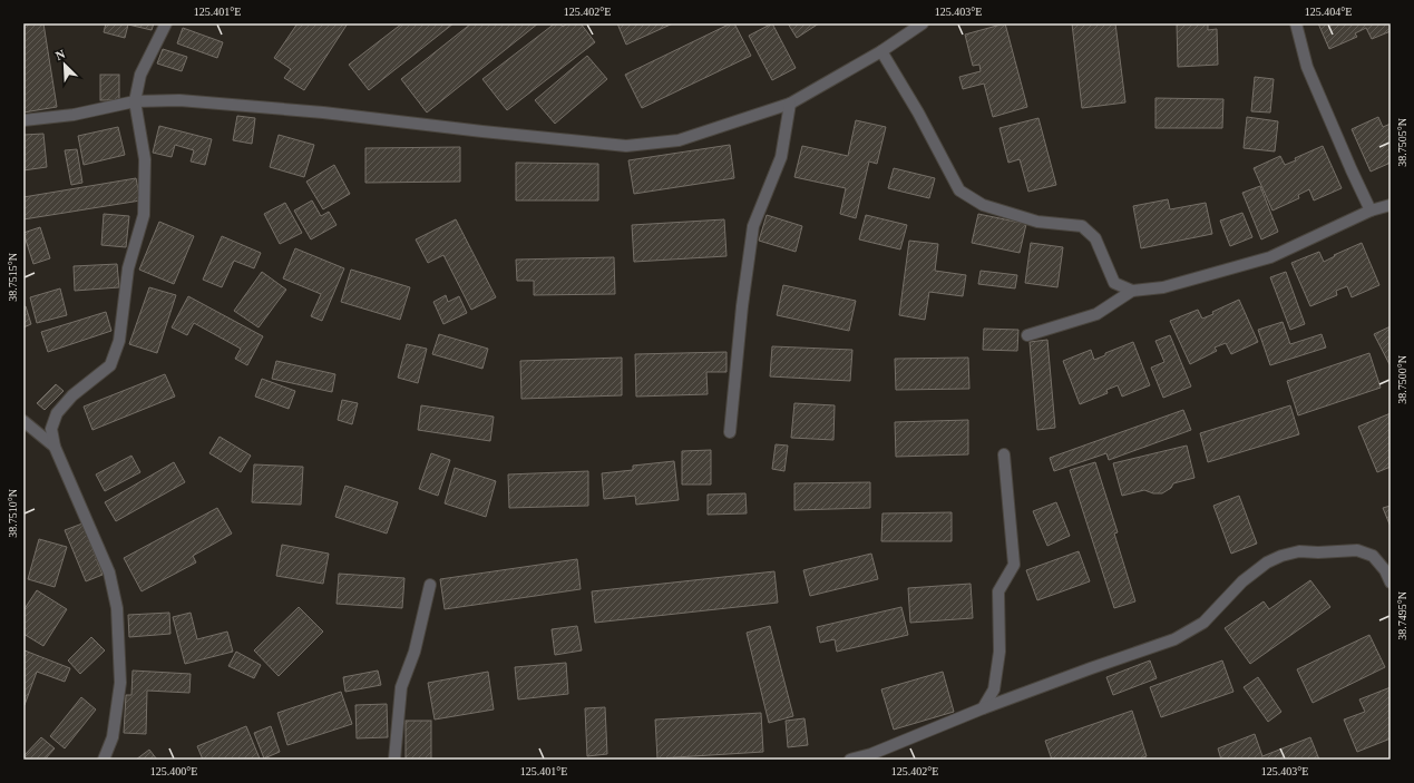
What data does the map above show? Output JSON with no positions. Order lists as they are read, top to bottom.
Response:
{
  "north": "top left",
  "coordinates": [
    "125.401°E",
    "125.402°E",
    "125.403°E",
    "125.404°E",
    "38.7505°N",
    "38.7515°N",
    "38.7500°N",
    "38.7510°N",
    "38.7495°N",
    "125.400°E"
  ]
}
